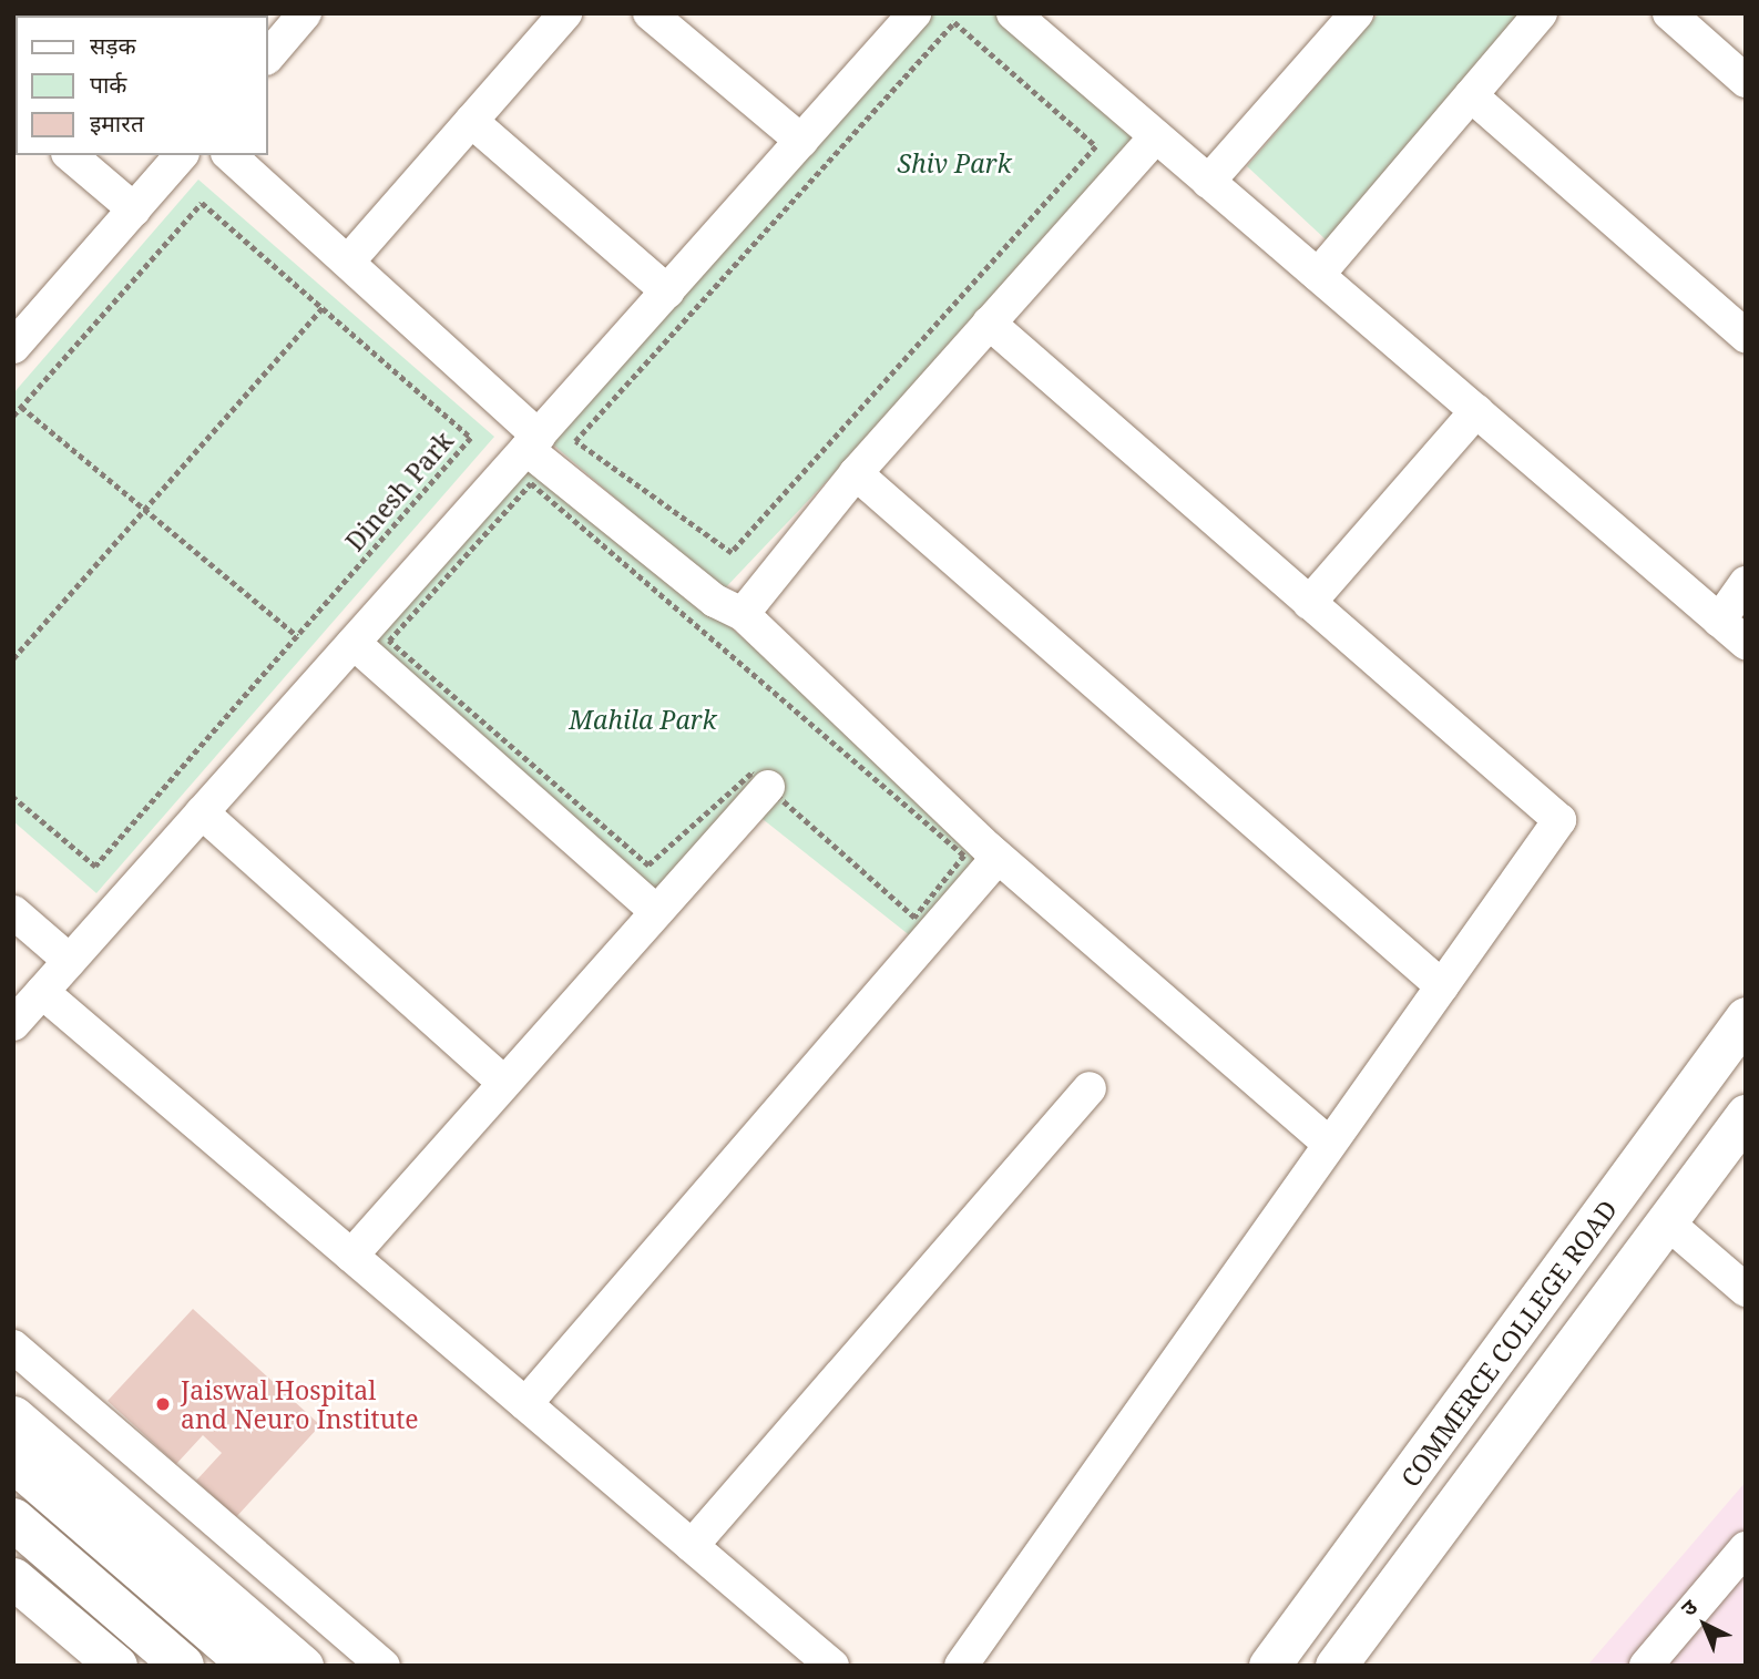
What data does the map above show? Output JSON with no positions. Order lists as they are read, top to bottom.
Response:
{
  "streets": {
    "street": ["COMMERCE COLLEGE ROAD"],
    "path": ["Dinesh Park"]
  },
  "parks": ["Shiv Park", "Mahila Park"],
  "places": ["Jaiswal Hospital and Neuro Institute"],
  "legend": ["सड़क", "पार्क", "इमारत"],
  "north": "top left"
}
